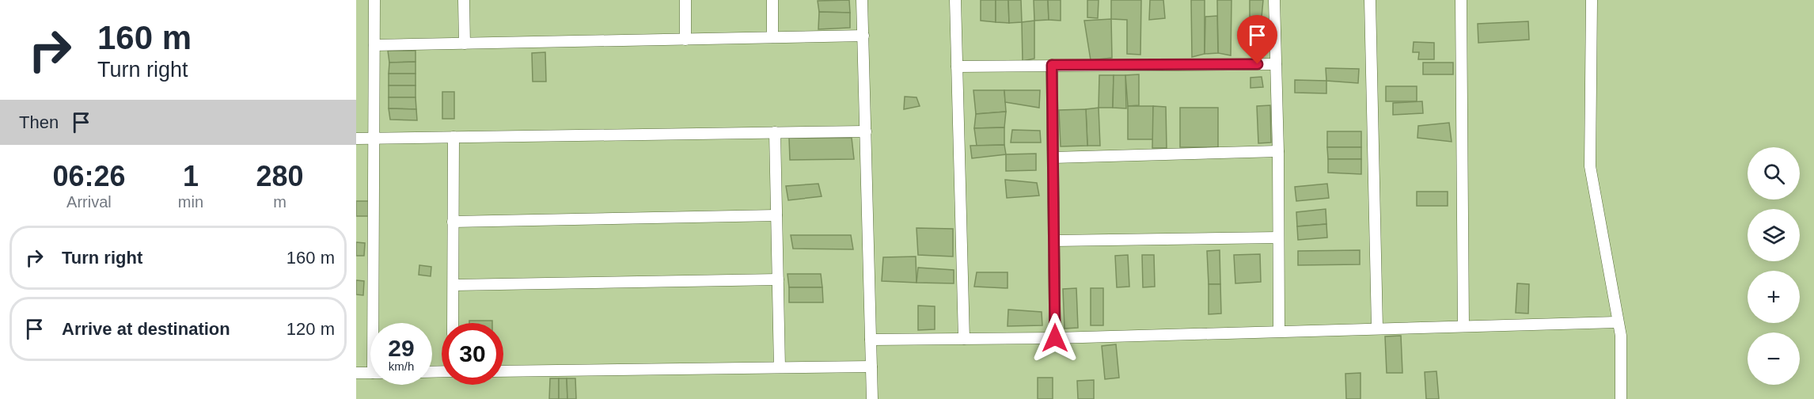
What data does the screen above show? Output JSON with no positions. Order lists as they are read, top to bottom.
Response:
{
  "page": {
    "turn": ["160 m", "Turn right"],
    "then": "Then",
    "eta": [
      "06:26",
      "Arrival",
      "1",
      "min",
      "280",
      "m"
    ],
    "map_buttons": ["+", "−"],
    "list": [
      {
        "name": "Turn right",
        "value": "160 m"
      },
      {
        "name": "Arrive at destination",
        "value": "120 m"
      }
    ],
    "speed": "29 km/h",
    "limit": "30"
  }
}
